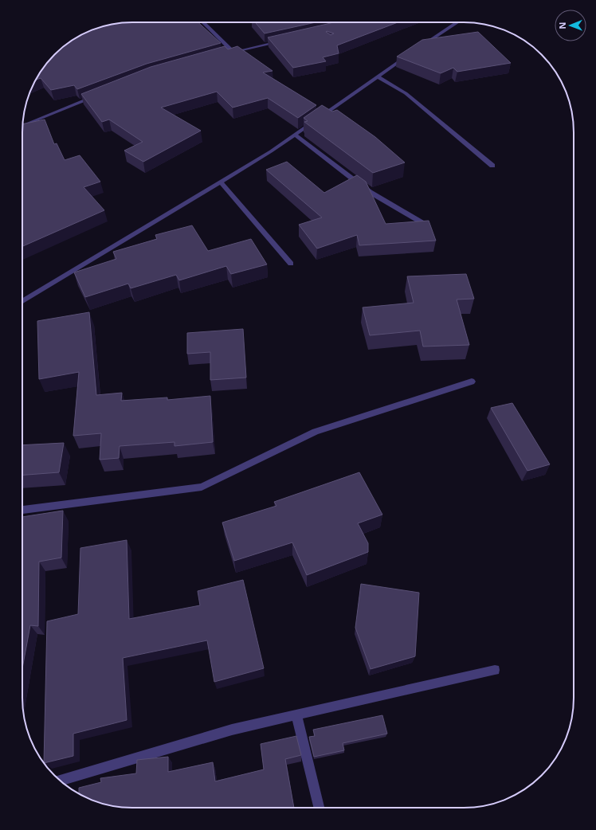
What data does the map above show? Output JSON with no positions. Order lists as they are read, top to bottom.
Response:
{
  "north": "left"
}
